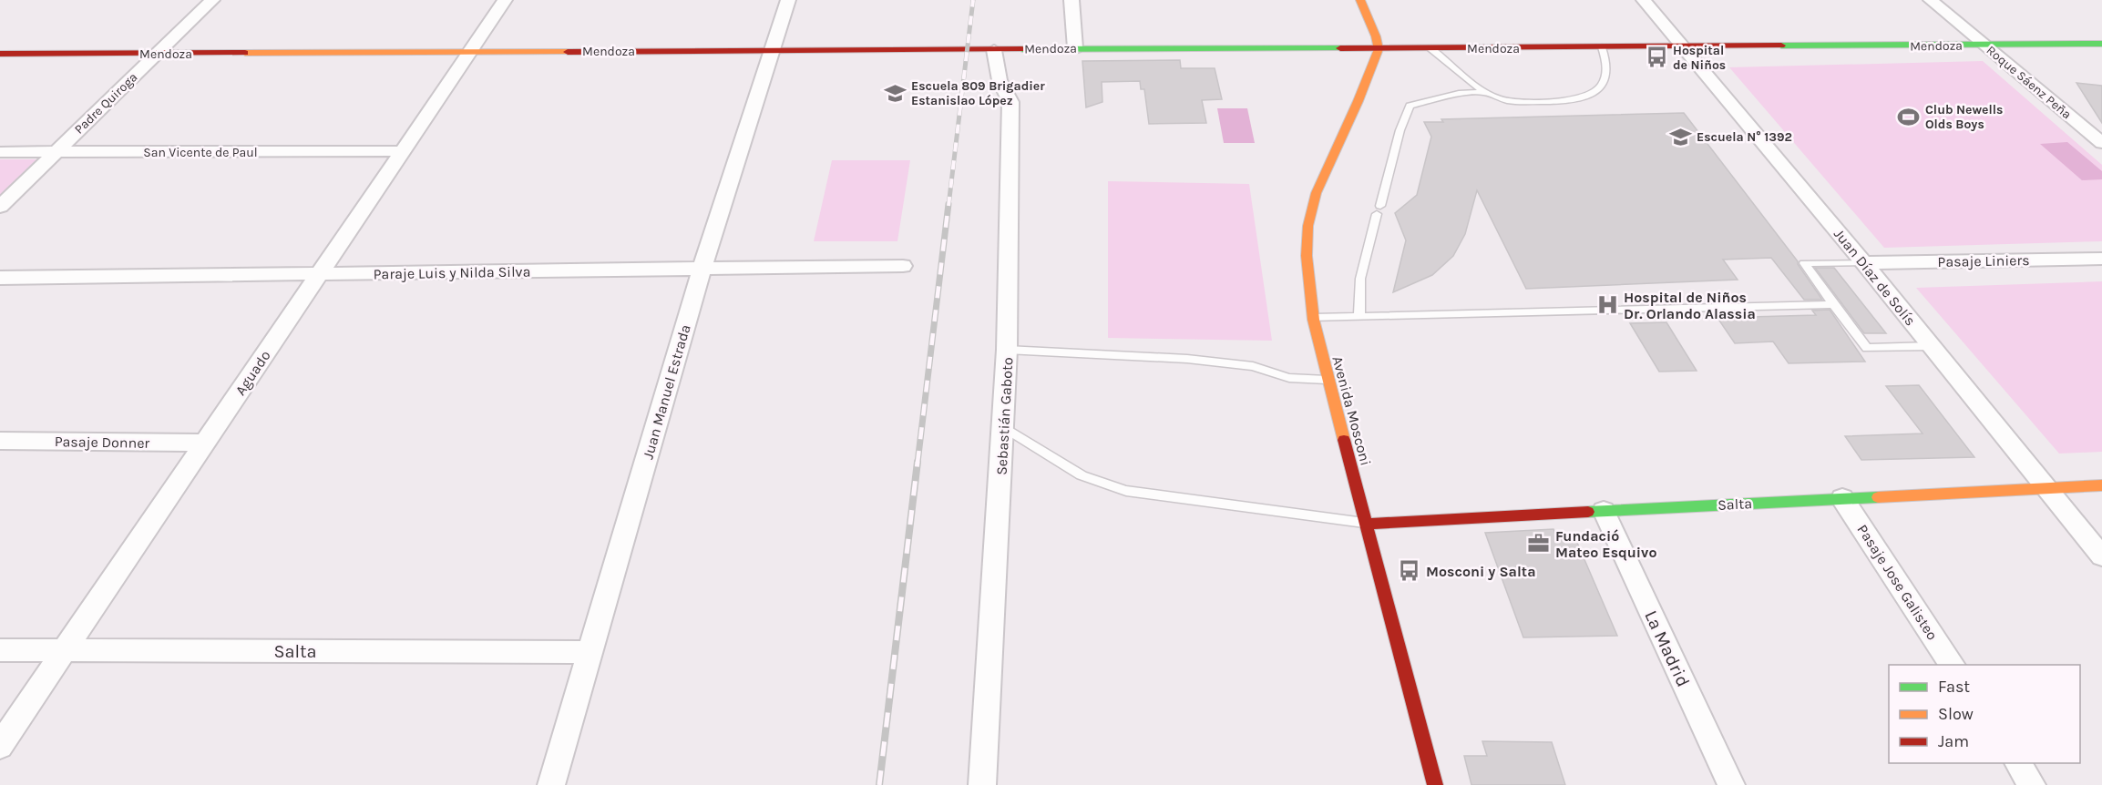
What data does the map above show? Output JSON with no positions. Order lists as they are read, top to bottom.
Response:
{
  "streets": {
    "street": [
      "Mendoza",
      "Roque Sáenz Peña",
      "Padre Quiroga",
      "San Vicente de Paul",
      "Pasaje Liniers",
      "Paraje Luis y Nilda Silva",
      "Juan Díaz de Solís",
      "Aguado",
      "Juan Manuel Estrada",
      "Avenida Mosconi",
      "Sebastián Gaboto",
      "Pasaje Donner",
      "Salta",
      "Pasaje Jose Galisteo",
      "La Madrid"
    ]
  },
  "crossings": [
    ["Mendoza", "Roque Sáenz Peña"],
    ["Mendoza", "Padre Quiroga"],
    ["Mendoza", "Juan Díaz de Solís"],
    ["Mendoza", "Aguado"],
    ["Mendoza", "Juan Manuel Estrada"],
    ["Mendoza", "Avenida Mosconi"],
    ["Mendoza", "Sebastián Gaboto"],
    ["Padre Quiroga", "San Vicente de Paul"],
    ["San Vicente de Paul", "Aguado"],
    ["Pasaje Liniers", "Juan Díaz de Solís"],
    ["Paraje Luis y Nilda Silva", "Aguado"],
    ["Paraje Luis y Nilda Silva", "Juan Manuel Estrada"],
    ["Juan Díaz de Solís", "Salta"],
    ["Aguado", "Pasaje Donner"],
    ["Aguado", "Salta"],
    ["Juan Manuel Estrada", "Salta"],
    ["Avenida Mosconi", "Salta"],
    ["Salta", "Pasaje Jose Galisteo"],
    ["Salta", "La Madrid"]
  ],
  "places": {
    "bus stop": ["Hospital de Niños", "Mosconi y Salta"],
    "school or university": ["Escuela 809 Brigadier Estanislao López", "Escuela N° 1392"],
    "sports": ["Club Newells Olds Boys"],
    "hospital": ["Hospital de Niños Dr. Orlando Alassia"],
    "office": ["Fundació Mateo Esquivo"]
  },
  "legend": ["Fast", "Slow", "Jam"]
}
